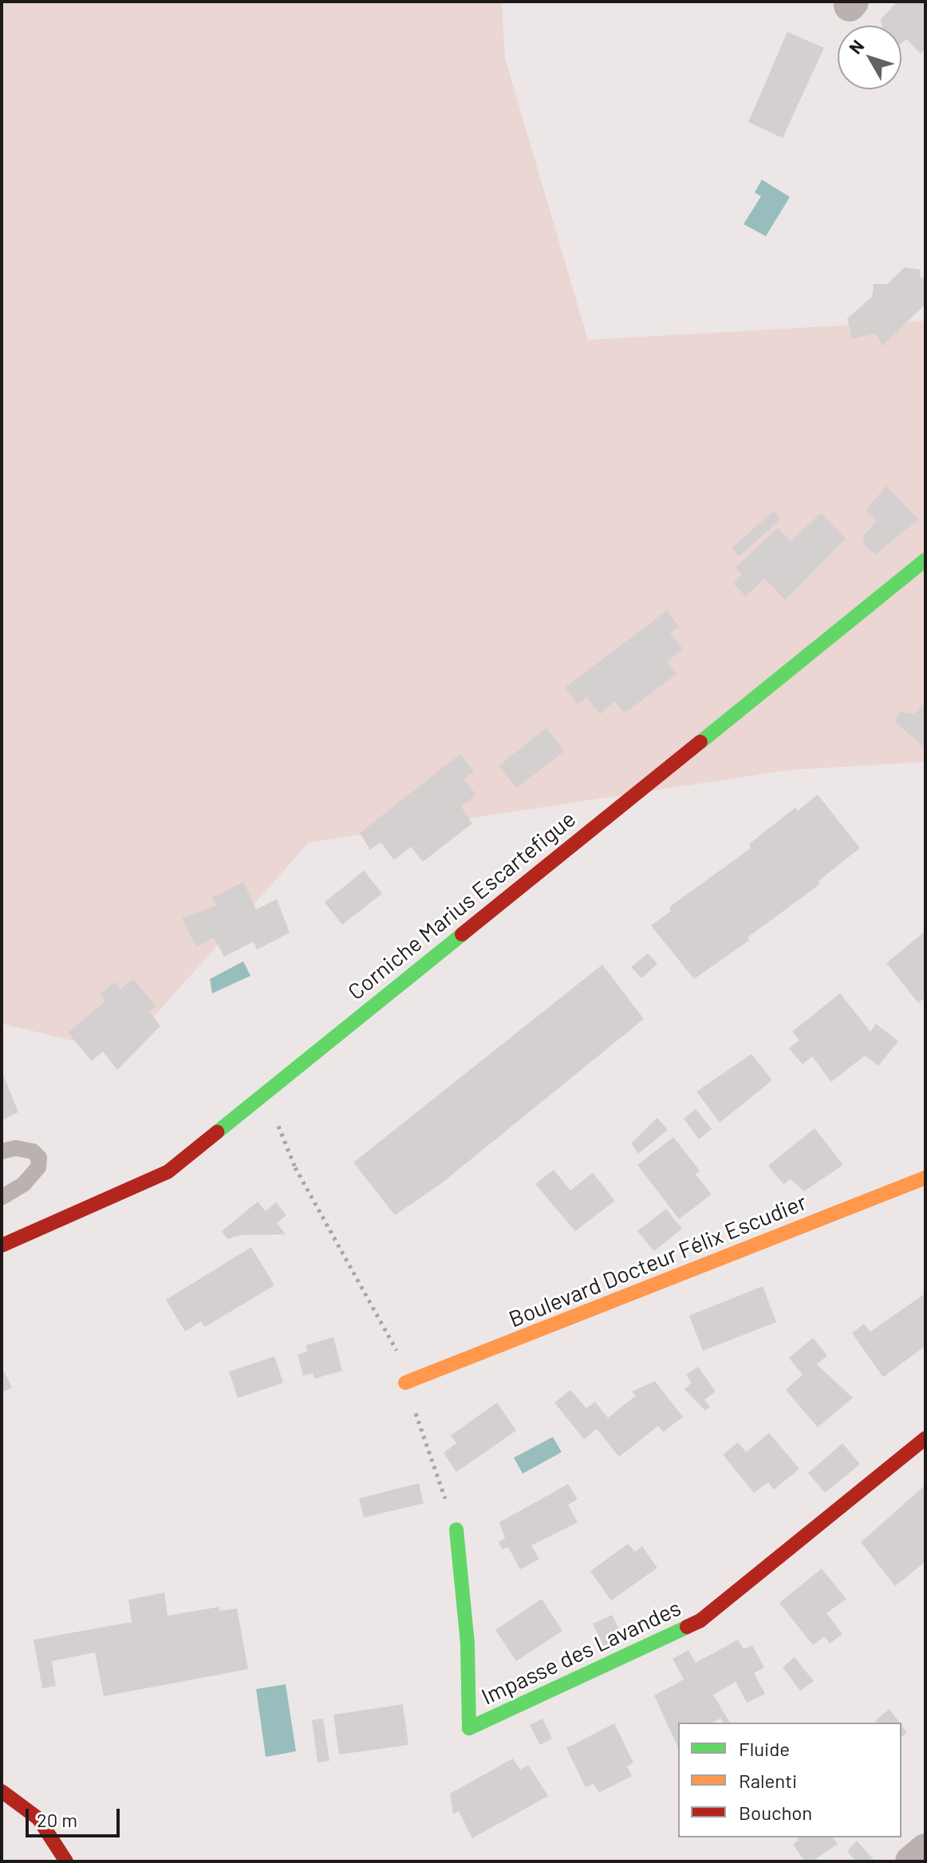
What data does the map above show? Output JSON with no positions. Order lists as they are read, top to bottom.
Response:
{
  "streets": {
    "street": ["Corniche Marius Escartefigue", "Boulevard Docteur Félix Escudier", "Impasse des Lavandes"]
  },
  "legend": ["Fluide", "Ralenti", "Bouchon"],
  "scale_bar": "20 m",
  "north": "top left"
}
